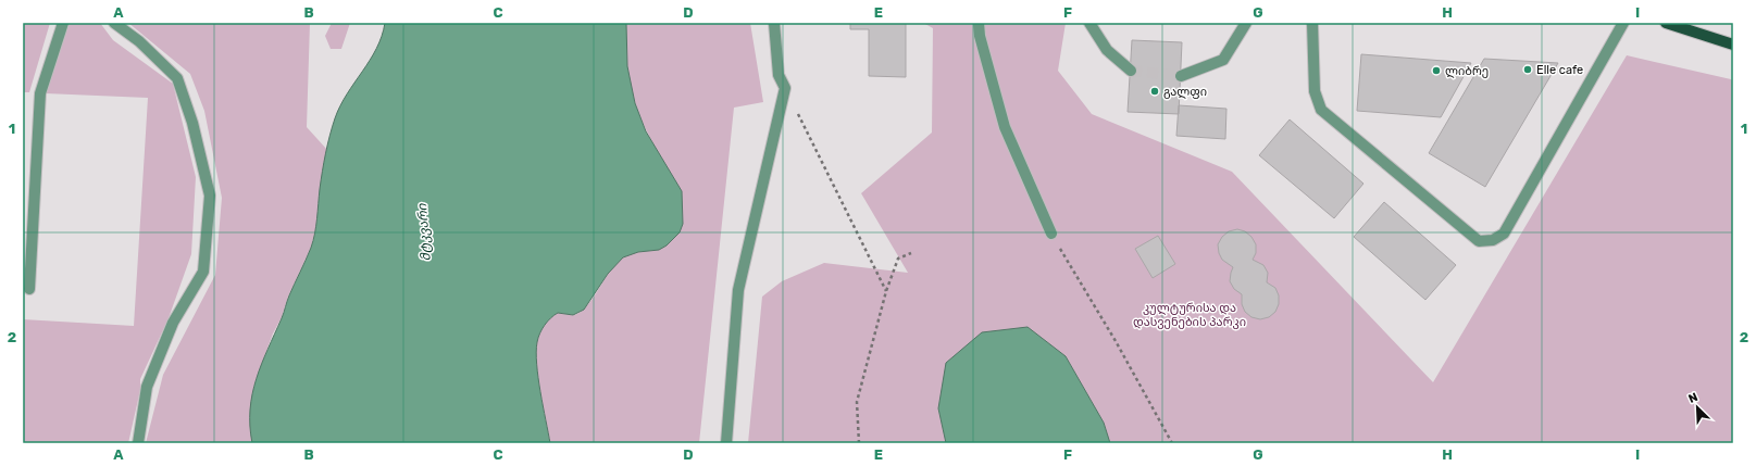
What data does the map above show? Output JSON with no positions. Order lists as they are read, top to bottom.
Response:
{
  "water": ["მტკვარი"],
  "parks": ["კულტურისა და დასვენების პარკი"],
  "places": ["Elle cafe", "ლიბრე", "გალფი"],
  "north": "top left",
  "grid": {
    "columns": [
      "A",
      "B",
      "C",
      "D",
      "E",
      "F",
      "G",
      "H",
      "I"
    ],
    "rows": ["1", "2"]
  }
}
